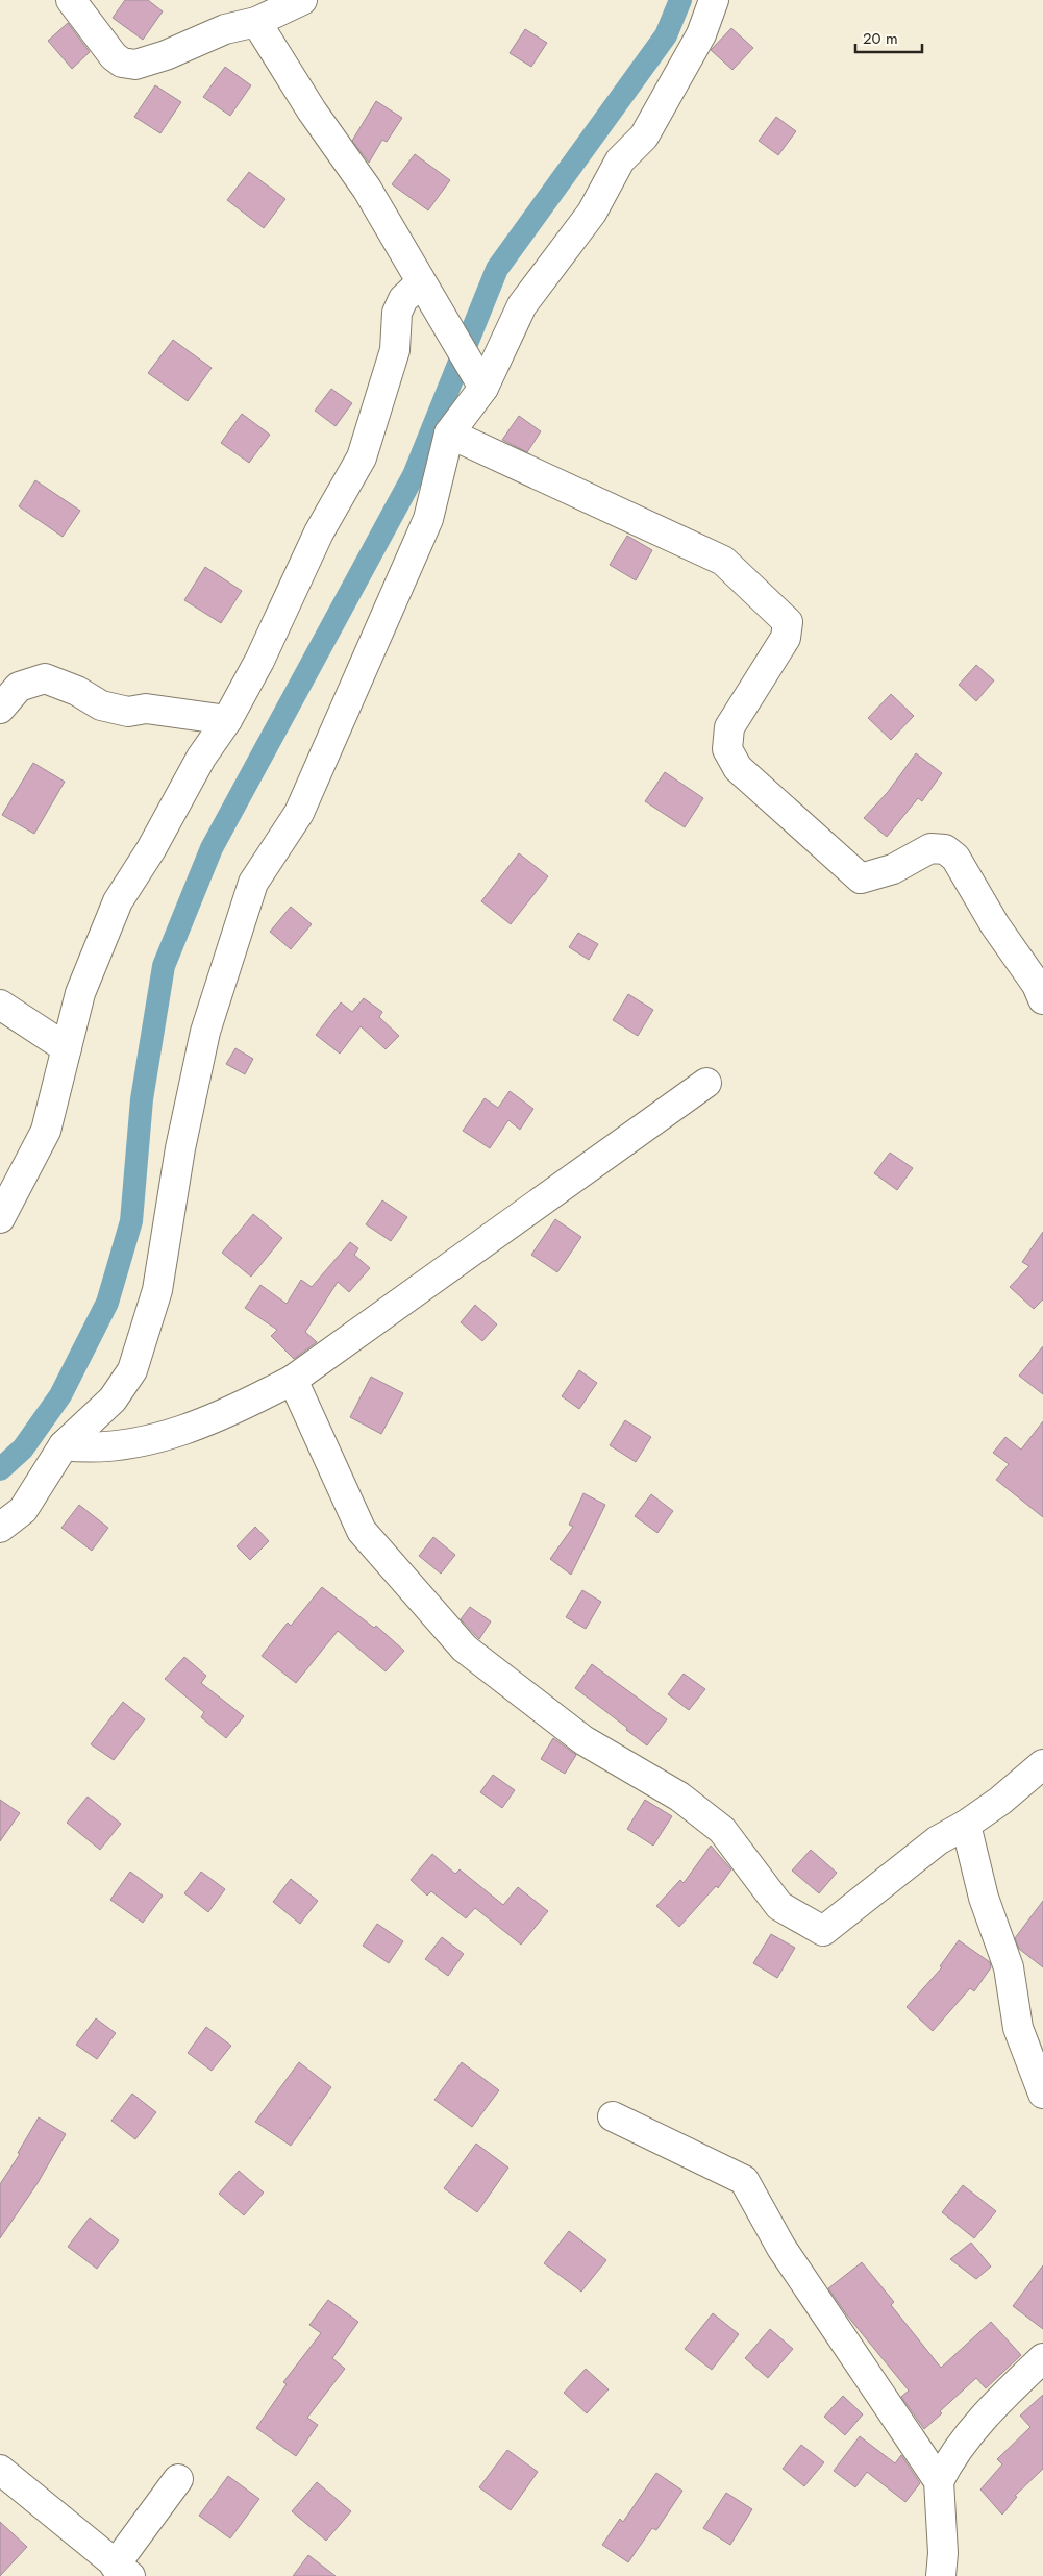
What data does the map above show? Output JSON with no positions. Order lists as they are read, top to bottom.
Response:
{
  "scale_bar": "20 m"
}
